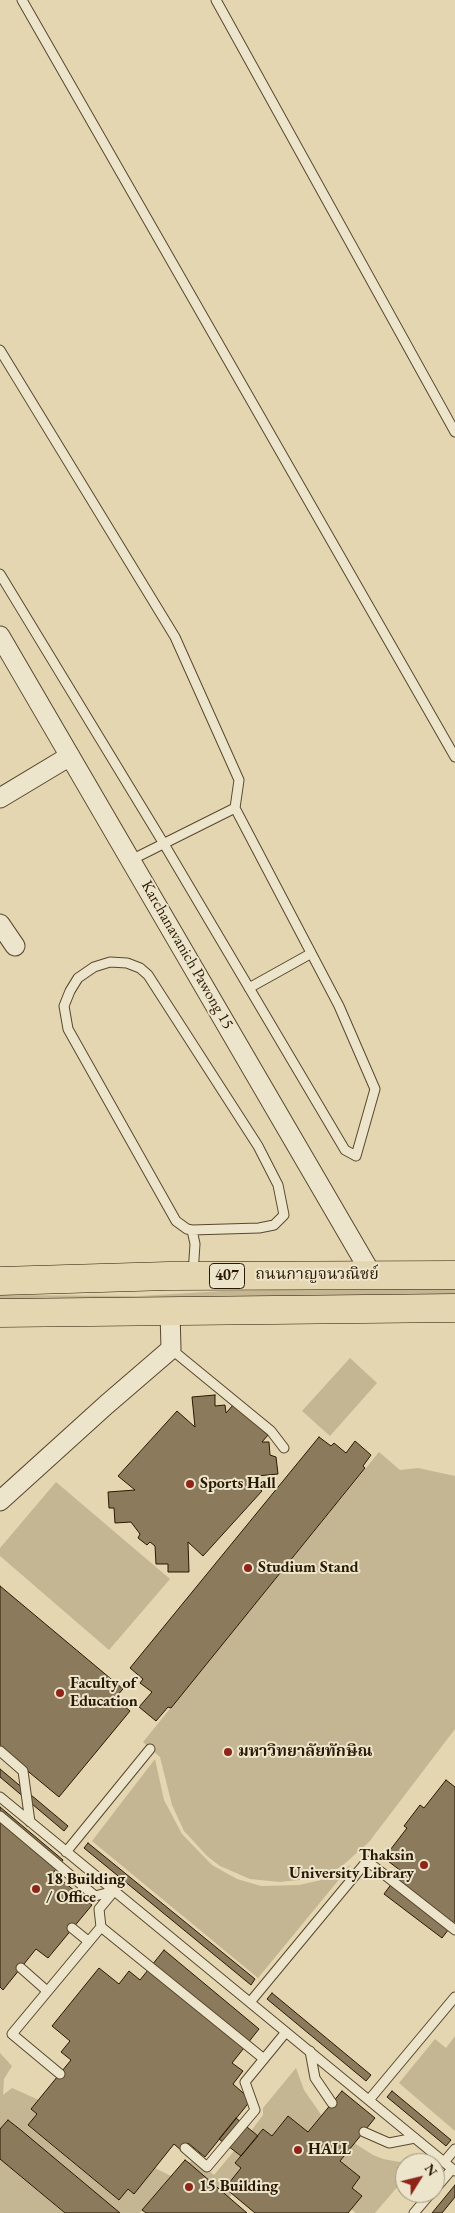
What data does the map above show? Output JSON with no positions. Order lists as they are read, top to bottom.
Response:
{
  "streets": {
    "main road": ["ถนนกาญจนวณิชย์", "407"],
    "street": ["Karchanavanich Pawong 15"]
  },
  "crossings": [
    ["Karchanavanich Pawong 15", "ถนนกาญจนวณิชย์"]
  ],
  "places": [
    "Sports Hall",
    "Studium Stand",
    "Faculty of Education",
    "มหาวิทยาลัยทักษิณ",
    "Thaksin University Library",
    "18 Building / Office",
    "HALL",
    "15 Building"
  ],
  "north": "top right"
}
